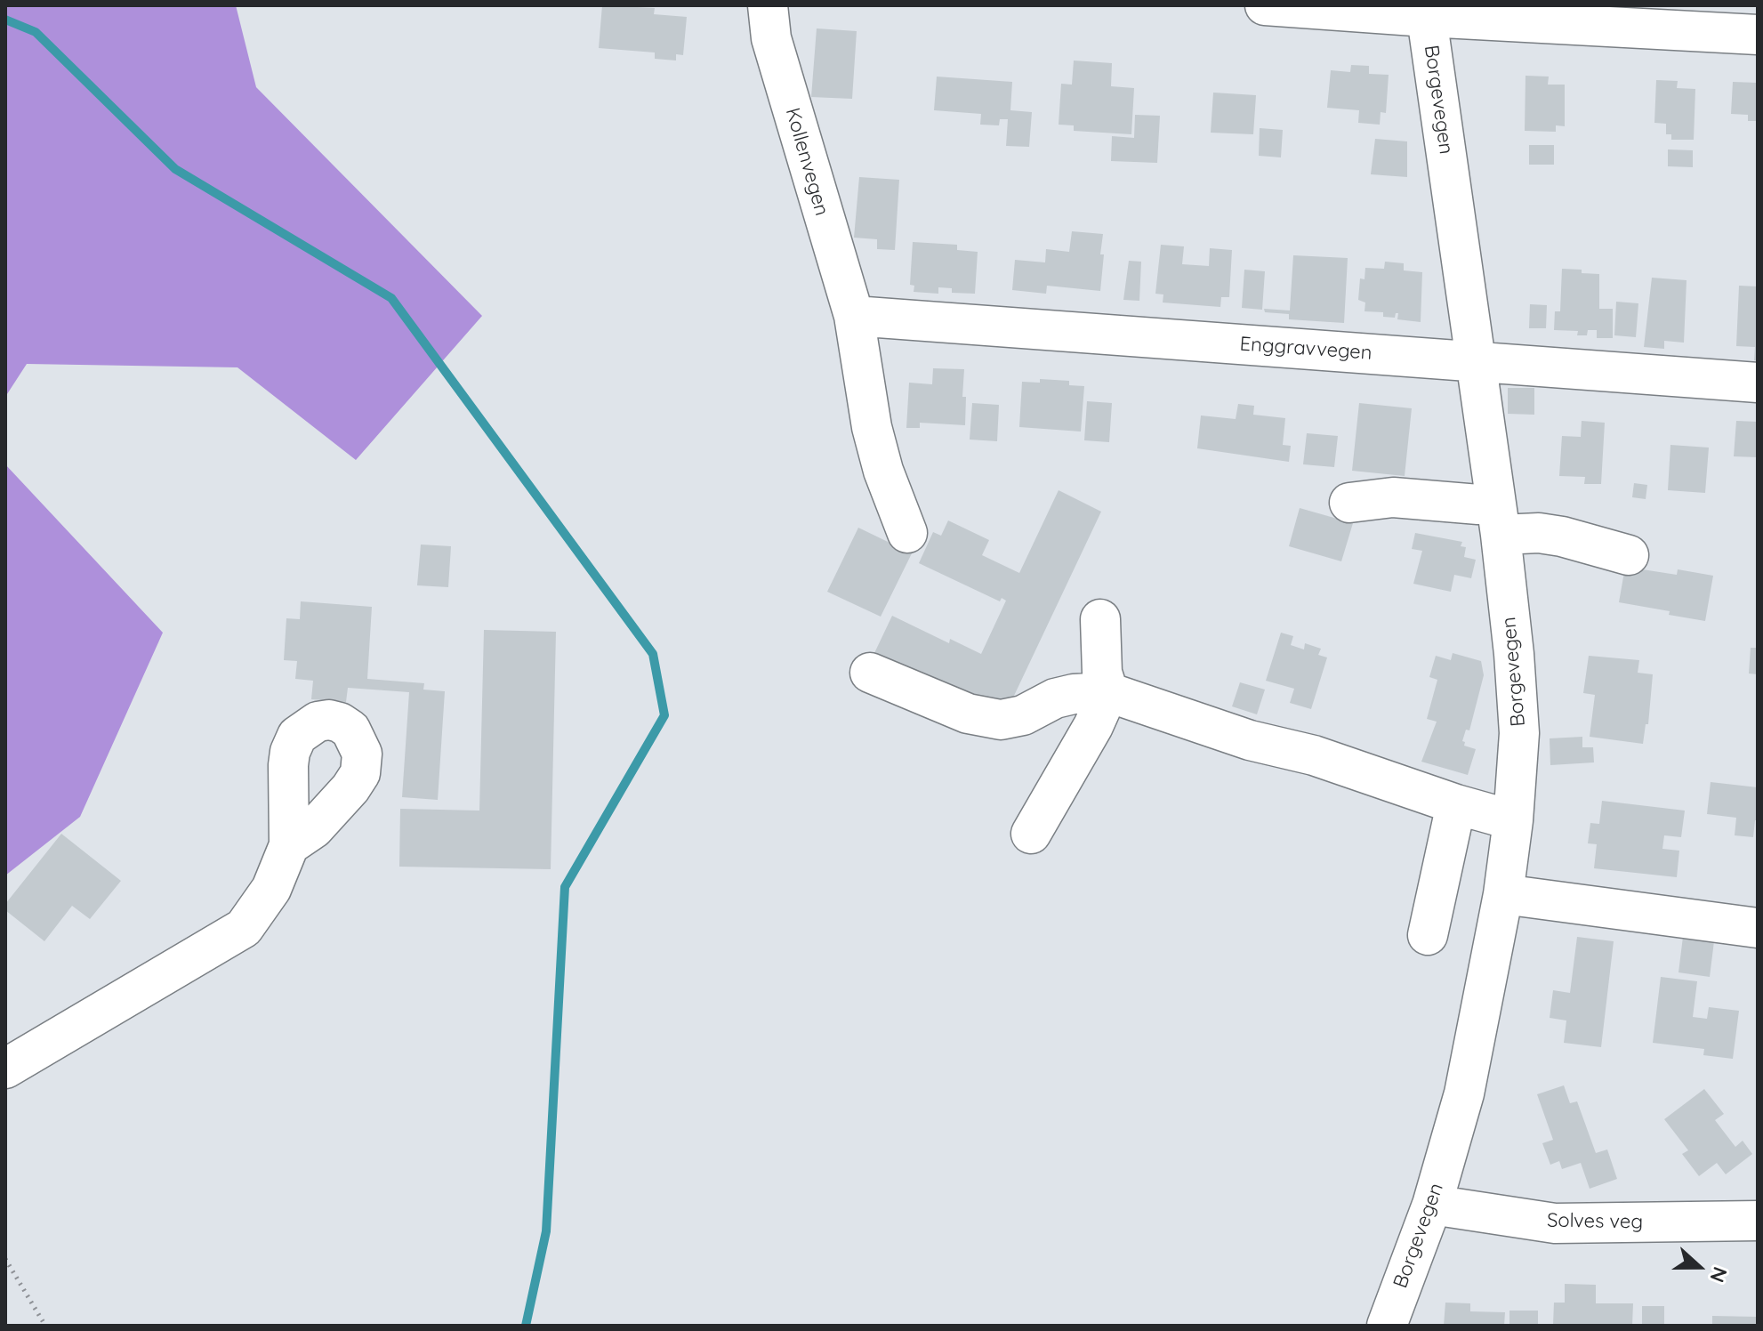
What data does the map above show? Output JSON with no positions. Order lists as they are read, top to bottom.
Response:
{
  "streets": {
    "street": [
      "Borgevegen",
      "Kollenvegen",
      "Enggravvegen",
      "Solves veg"
    ]
  },
  "crossings": [
    ["Borgevegen", "Enggravvegen"],
    ["Borgevegen", "Solves veg"],
    ["Kollenvegen", "Enggravvegen"]
  ],
  "north": "right"
}
